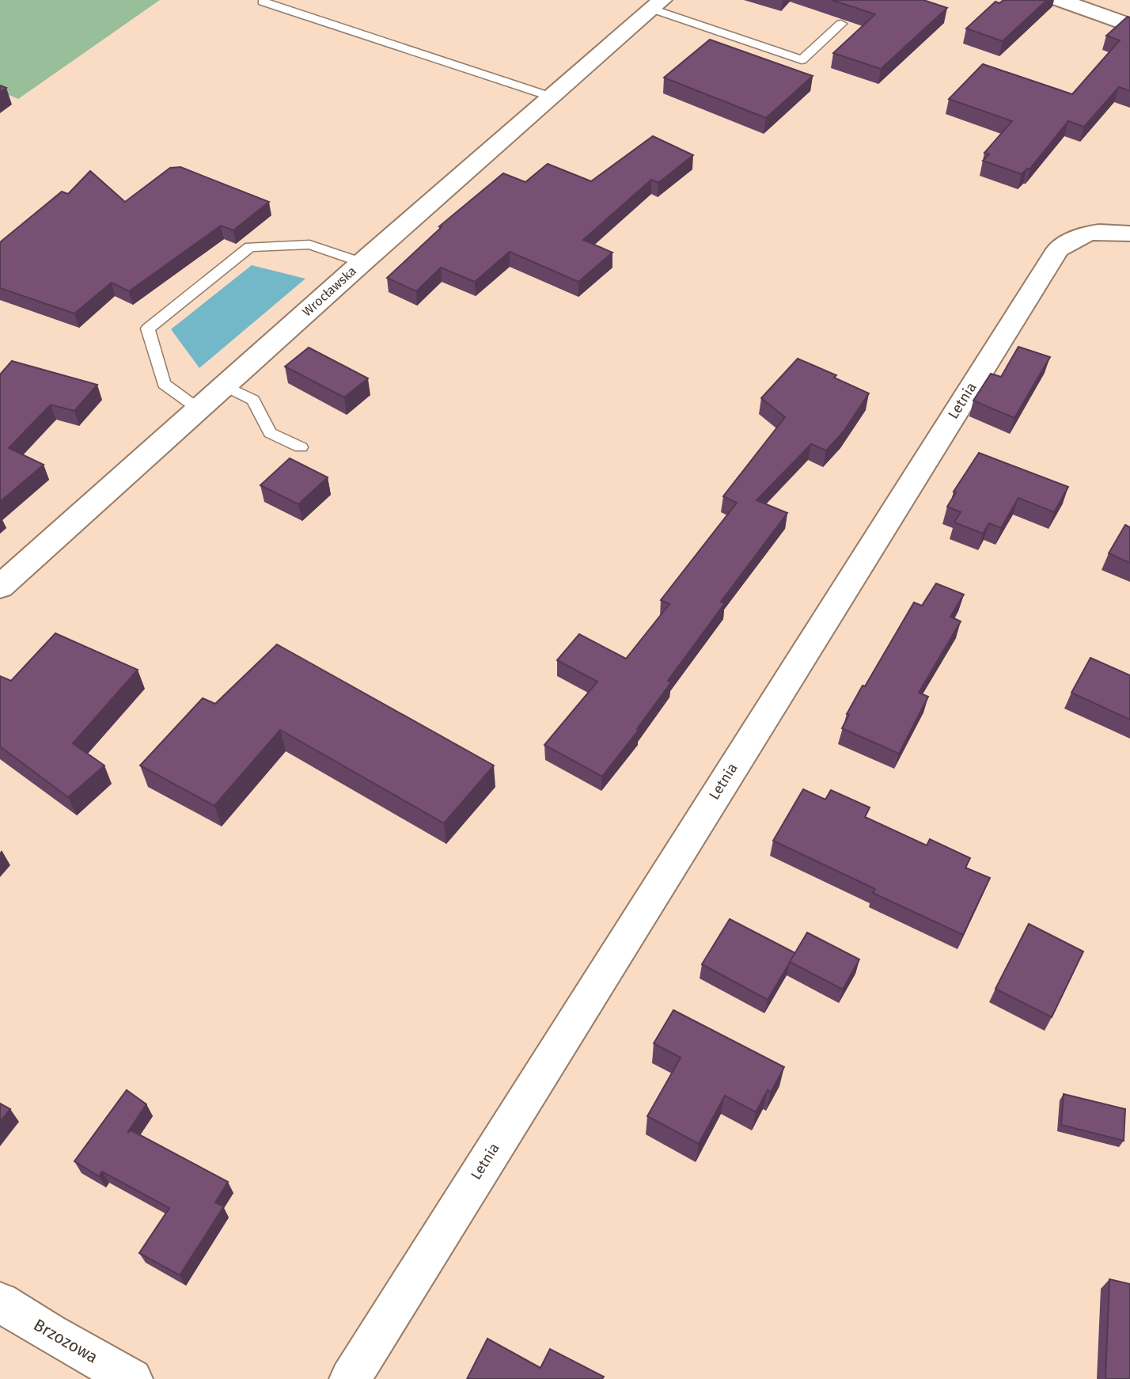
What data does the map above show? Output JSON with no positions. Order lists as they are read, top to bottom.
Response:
{
  "streets": {
    "street": ["Wrocławska", "Letnia", "Brzozowa"]
  }
}
